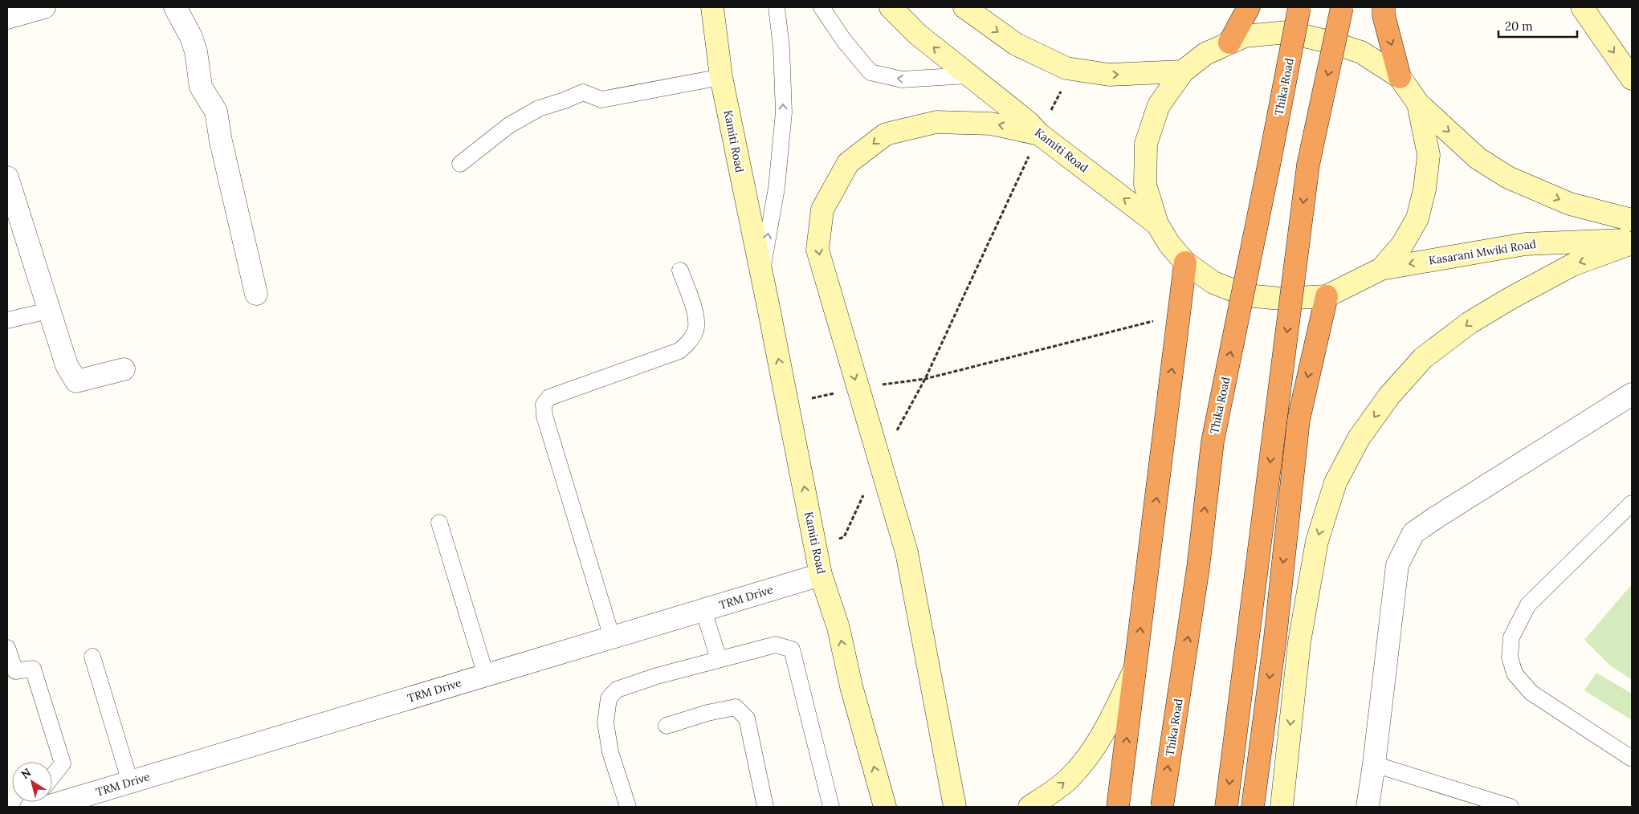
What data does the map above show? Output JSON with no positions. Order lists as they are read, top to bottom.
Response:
{
  "streets": {
    "highway": ["Thika Road"],
    "main road": ["Kamiti Road", "Kasarani Mwiki Road"],
    "street": ["TRM Drive"]
  },
  "crossings": [
    ["Kamiti Road", "TRM Drive"]
  ],
  "one_way": ["Kasarani Mwiki Road"],
  "scale_bar": "20 m",
  "north": "top left"
}
